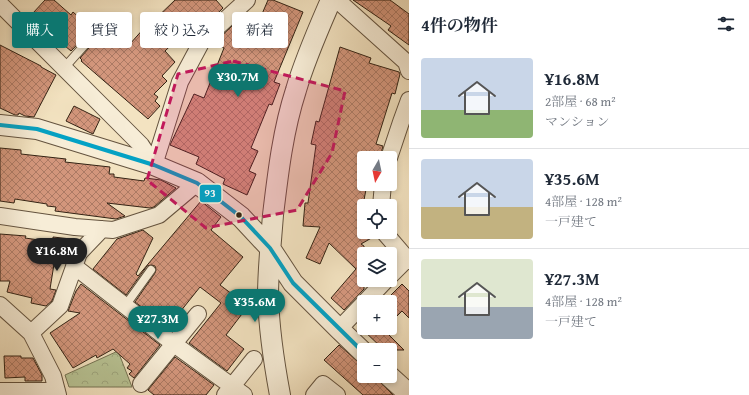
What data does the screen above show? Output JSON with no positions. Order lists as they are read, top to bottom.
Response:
{
  "lines": ["transit line 93"],
  "north": "bottom",
  "page": {
    "heading": "4件の物件",
    "chip": [
      "購入",
      "賃貸",
      "絞り込み",
      "新着"
    ],
    "list": [
      {
        "name": "¥16.8M",
        "note": "2部屋 · 68 m² · マンション"
      },
      {
        "name": "¥35.6M",
        "note": "4部屋 · 128 m² · 一戸建て"
      },
      {
        "name": "¥27.3M",
        "note": "4部屋 · 128 m² · 一戸建て"
      }
    ],
    "price": [
      "¥30.7M",
      "¥16.8M",
      "¥35.6M",
      "¥27.3M"
    ],
    "map_buttons": ["+", "−"]
  }
}
